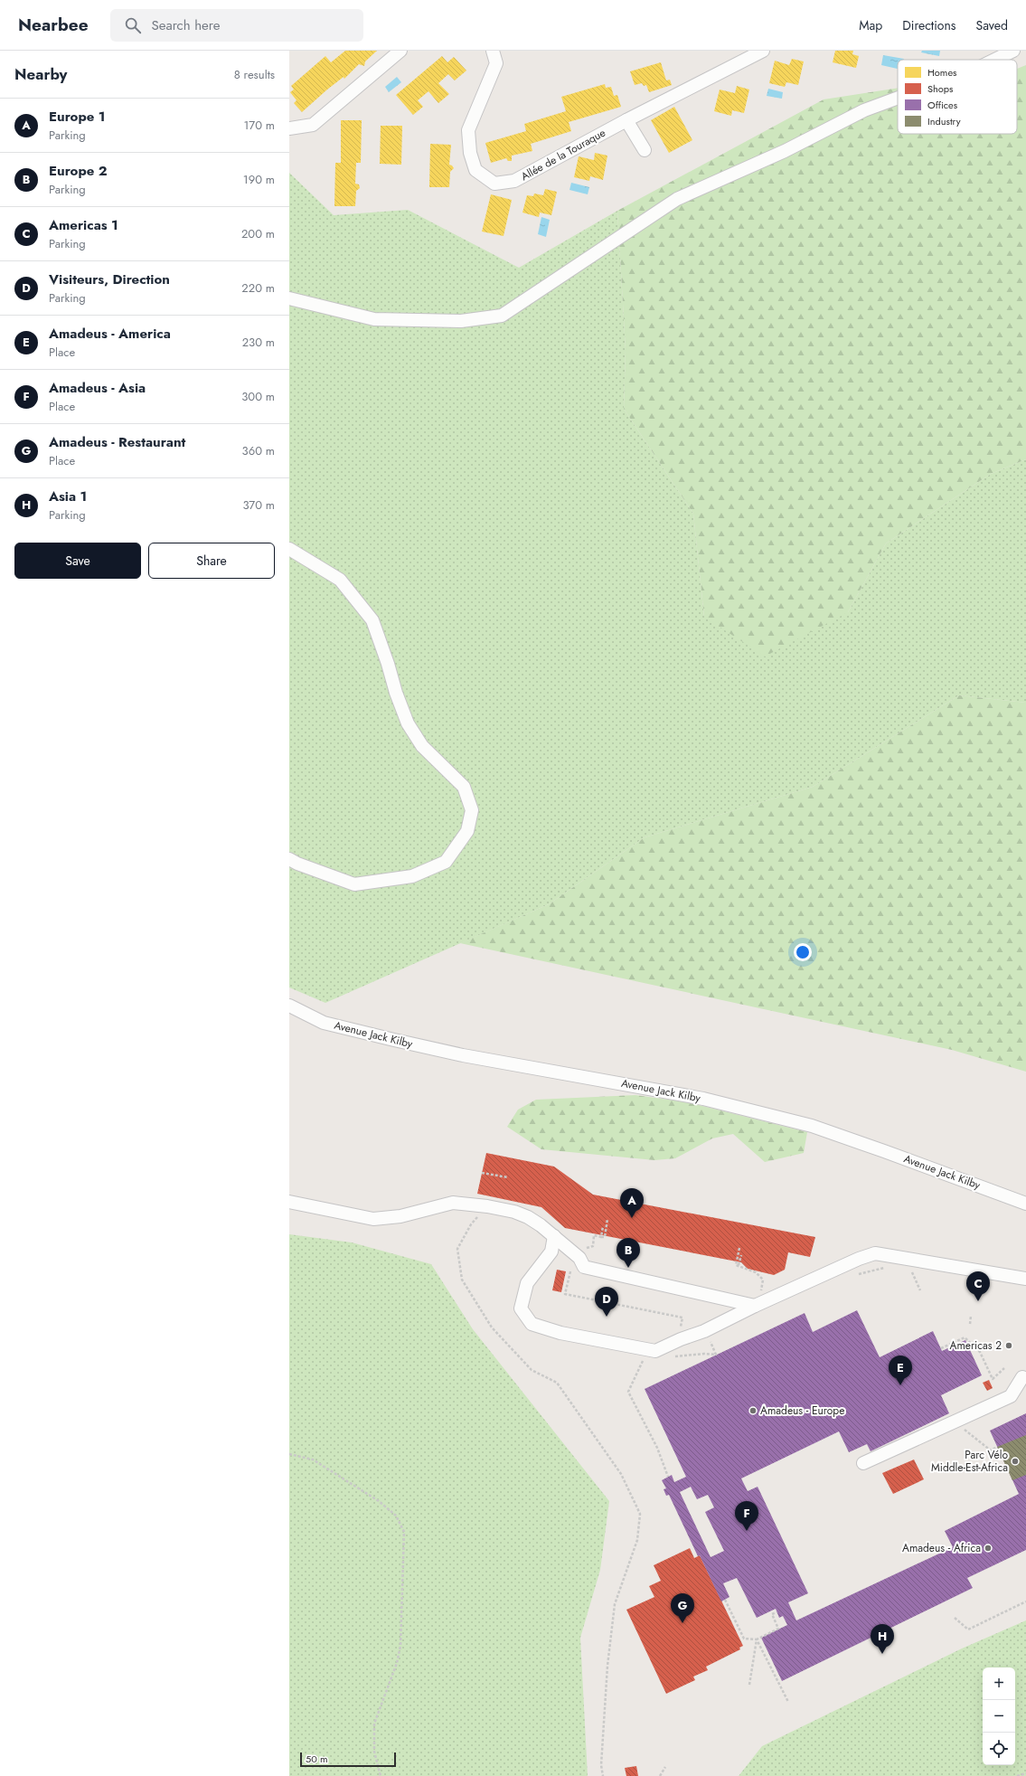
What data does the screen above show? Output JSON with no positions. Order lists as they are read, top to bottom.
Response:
{
  "streets": {
    "street": ["Allée de la Touraque", "Avenue Jack Kilby"]
  },
  "places": [
    "Americas 2",
    "Amadeus - Europe",
    "Parc Vélo Middle-Est-Africa",
    "Amadeus - Africa"
  ],
  "legend": [
    "Homes",
    "Shops",
    "Offices",
    "Industry"
  ],
  "scale_bar": "50 m",
  "page": {
    "header": "Nearbee",
    "search": "Search here",
    "nav": ["Map", "Directions", "Saved"],
    "heading": ["Nearby", "8 results"],
    "list": [
      {
        "mark": "A",
        "name": "Europe 1",
        "note": "Parking",
        "value": "170 m"
      },
      {
        "mark": "B",
        "name": "Europe 2",
        "note": "Parking",
        "value": "190 m"
      },
      {
        "mark": "C",
        "name": "Americas 1",
        "note": "Parking",
        "value": "200 m"
      },
      {
        "mark": "D",
        "name": "Visiteurs, Direction",
        "note": "Parking",
        "value": "220 m"
      },
      {
        "mark": "E",
        "name": "Amadeus - America",
        "note": "Place",
        "value": "230 m"
      },
      {
        "mark": "F",
        "name": "Amadeus - Asia",
        "note": "Place",
        "value": "300 m"
      },
      {
        "mark": "G",
        "name": "Amadeus - Restaurant",
        "note": "Place",
        "value": "360 m"
      },
      {
        "mark": "H",
        "name": "Asia 1",
        "note": "Parking",
        "value": "370 m"
      }
    ],
    "buttons": ["Save", "Share"],
    "pins": [
      "A",
      "B",
      "C",
      "D",
      "E",
      "F",
      "G",
      "H"
    ],
    "map_buttons": ["+", "−"],
    "scale": "50 m"
  }
}
